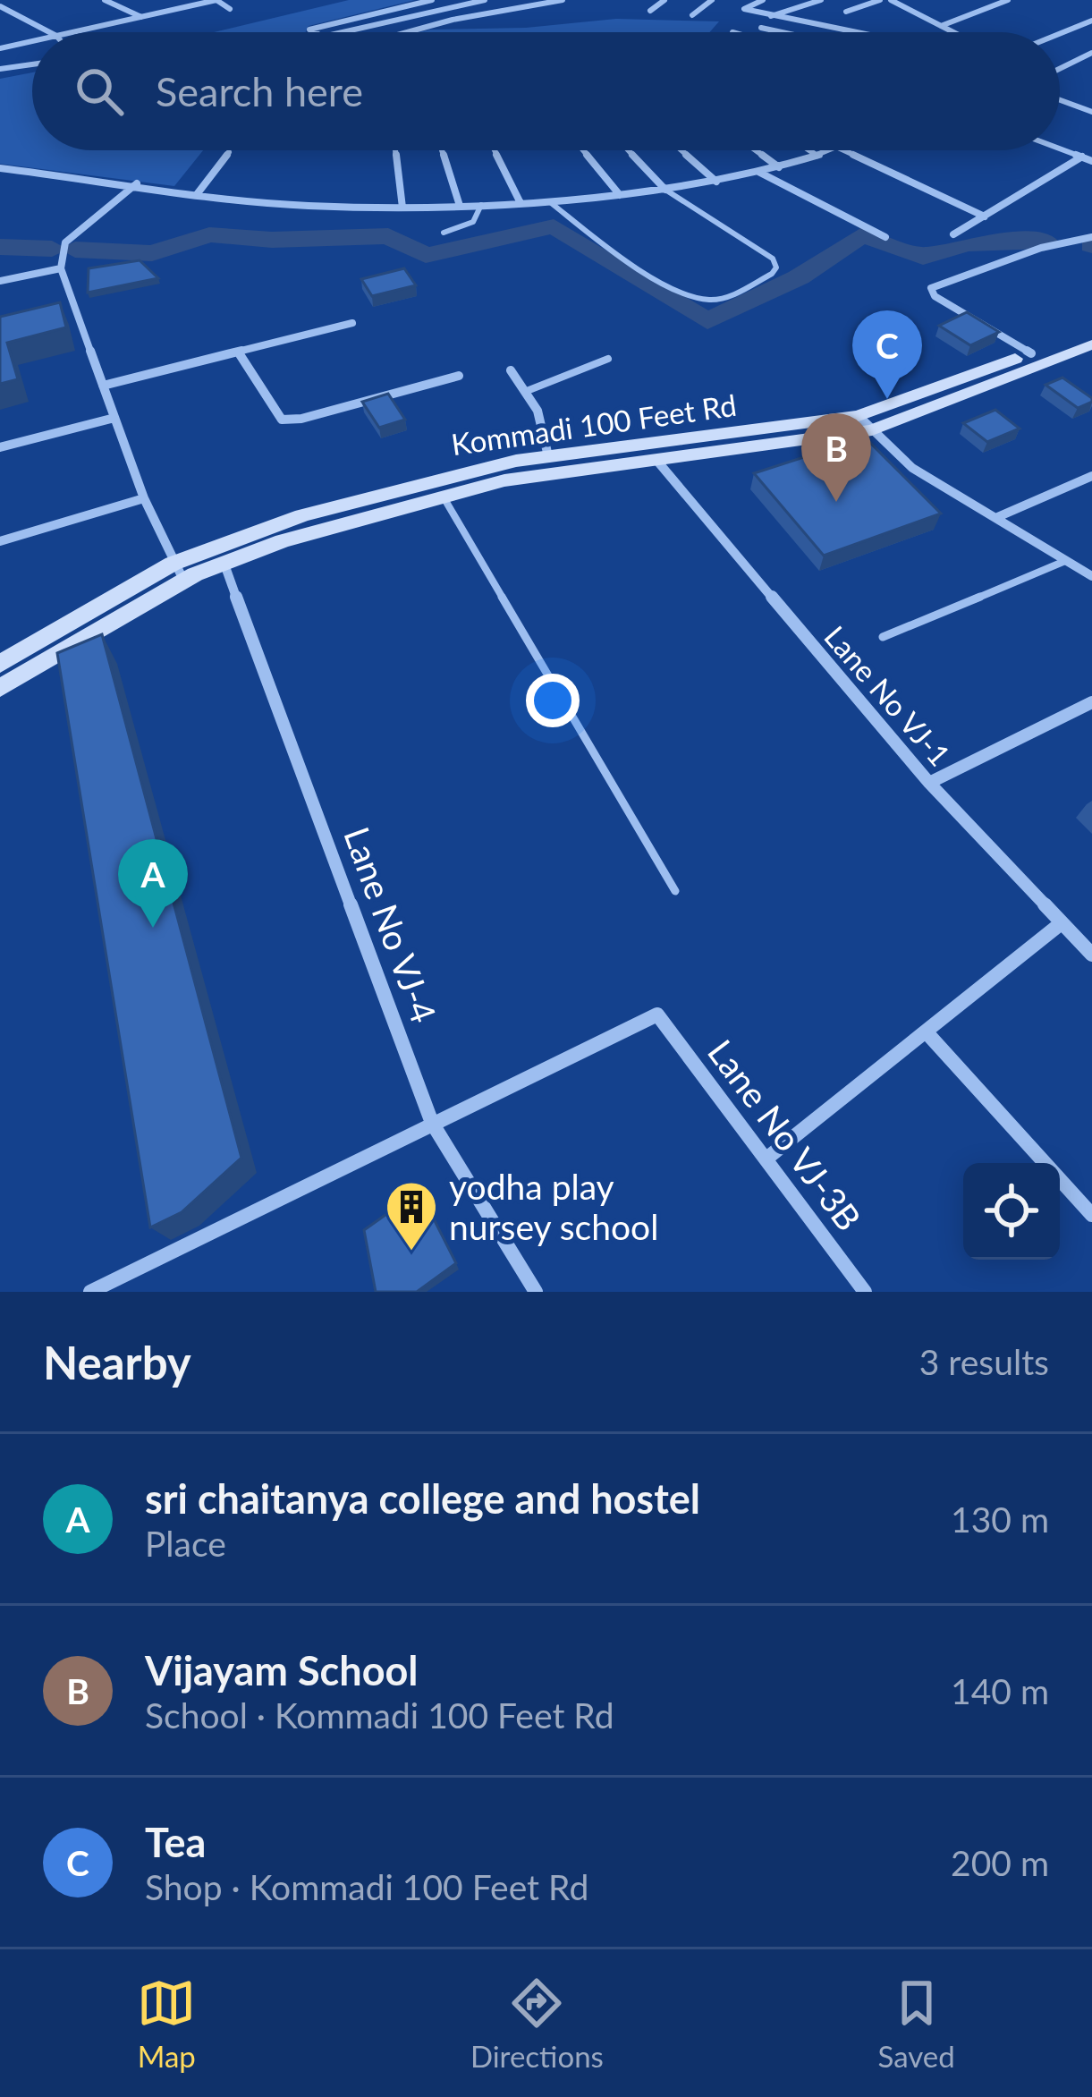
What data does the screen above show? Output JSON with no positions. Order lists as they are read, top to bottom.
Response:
{
  "streets": {
    "main road": ["Kommadi 100 Feet Rd"],
    "street": ["Lane No VJ-1", "Lane No VJ-4", "Lane No VJ-3B"]
  },
  "crossings": [
    ["Kommadi 100 Feet Rd", "Lane No VJ-1"],
    ["Kommadi 100 Feet Rd", "Lane No VJ-4"],
    ["Lane No VJ-4", "Lane No VJ-3B"]
  ],
  "places": {
    "building": ["yodha play nursey school"]
  },
  "page": {
    "search": "Search here",
    "pins": ["C", "B", "A"],
    "heading": ["Nearby", "3 results"],
    "list": [
      {
        "mark": "A",
        "name": "sri chaitanya college and hostel",
        "note": "Place",
        "value": "130 m"
      },
      {
        "mark": "B",
        "name": "Vijayam School",
        "note": "School · Kommadi 100 Feet Rd",
        "value": "140 m"
      },
      {
        "mark": "C",
        "name": "Tea",
        "note": "Shop · Kommadi 100 Feet Rd",
        "value": "200 m"
      }
    ],
    "nav": ["Map", "Directions", "Saved"]
  }
}
